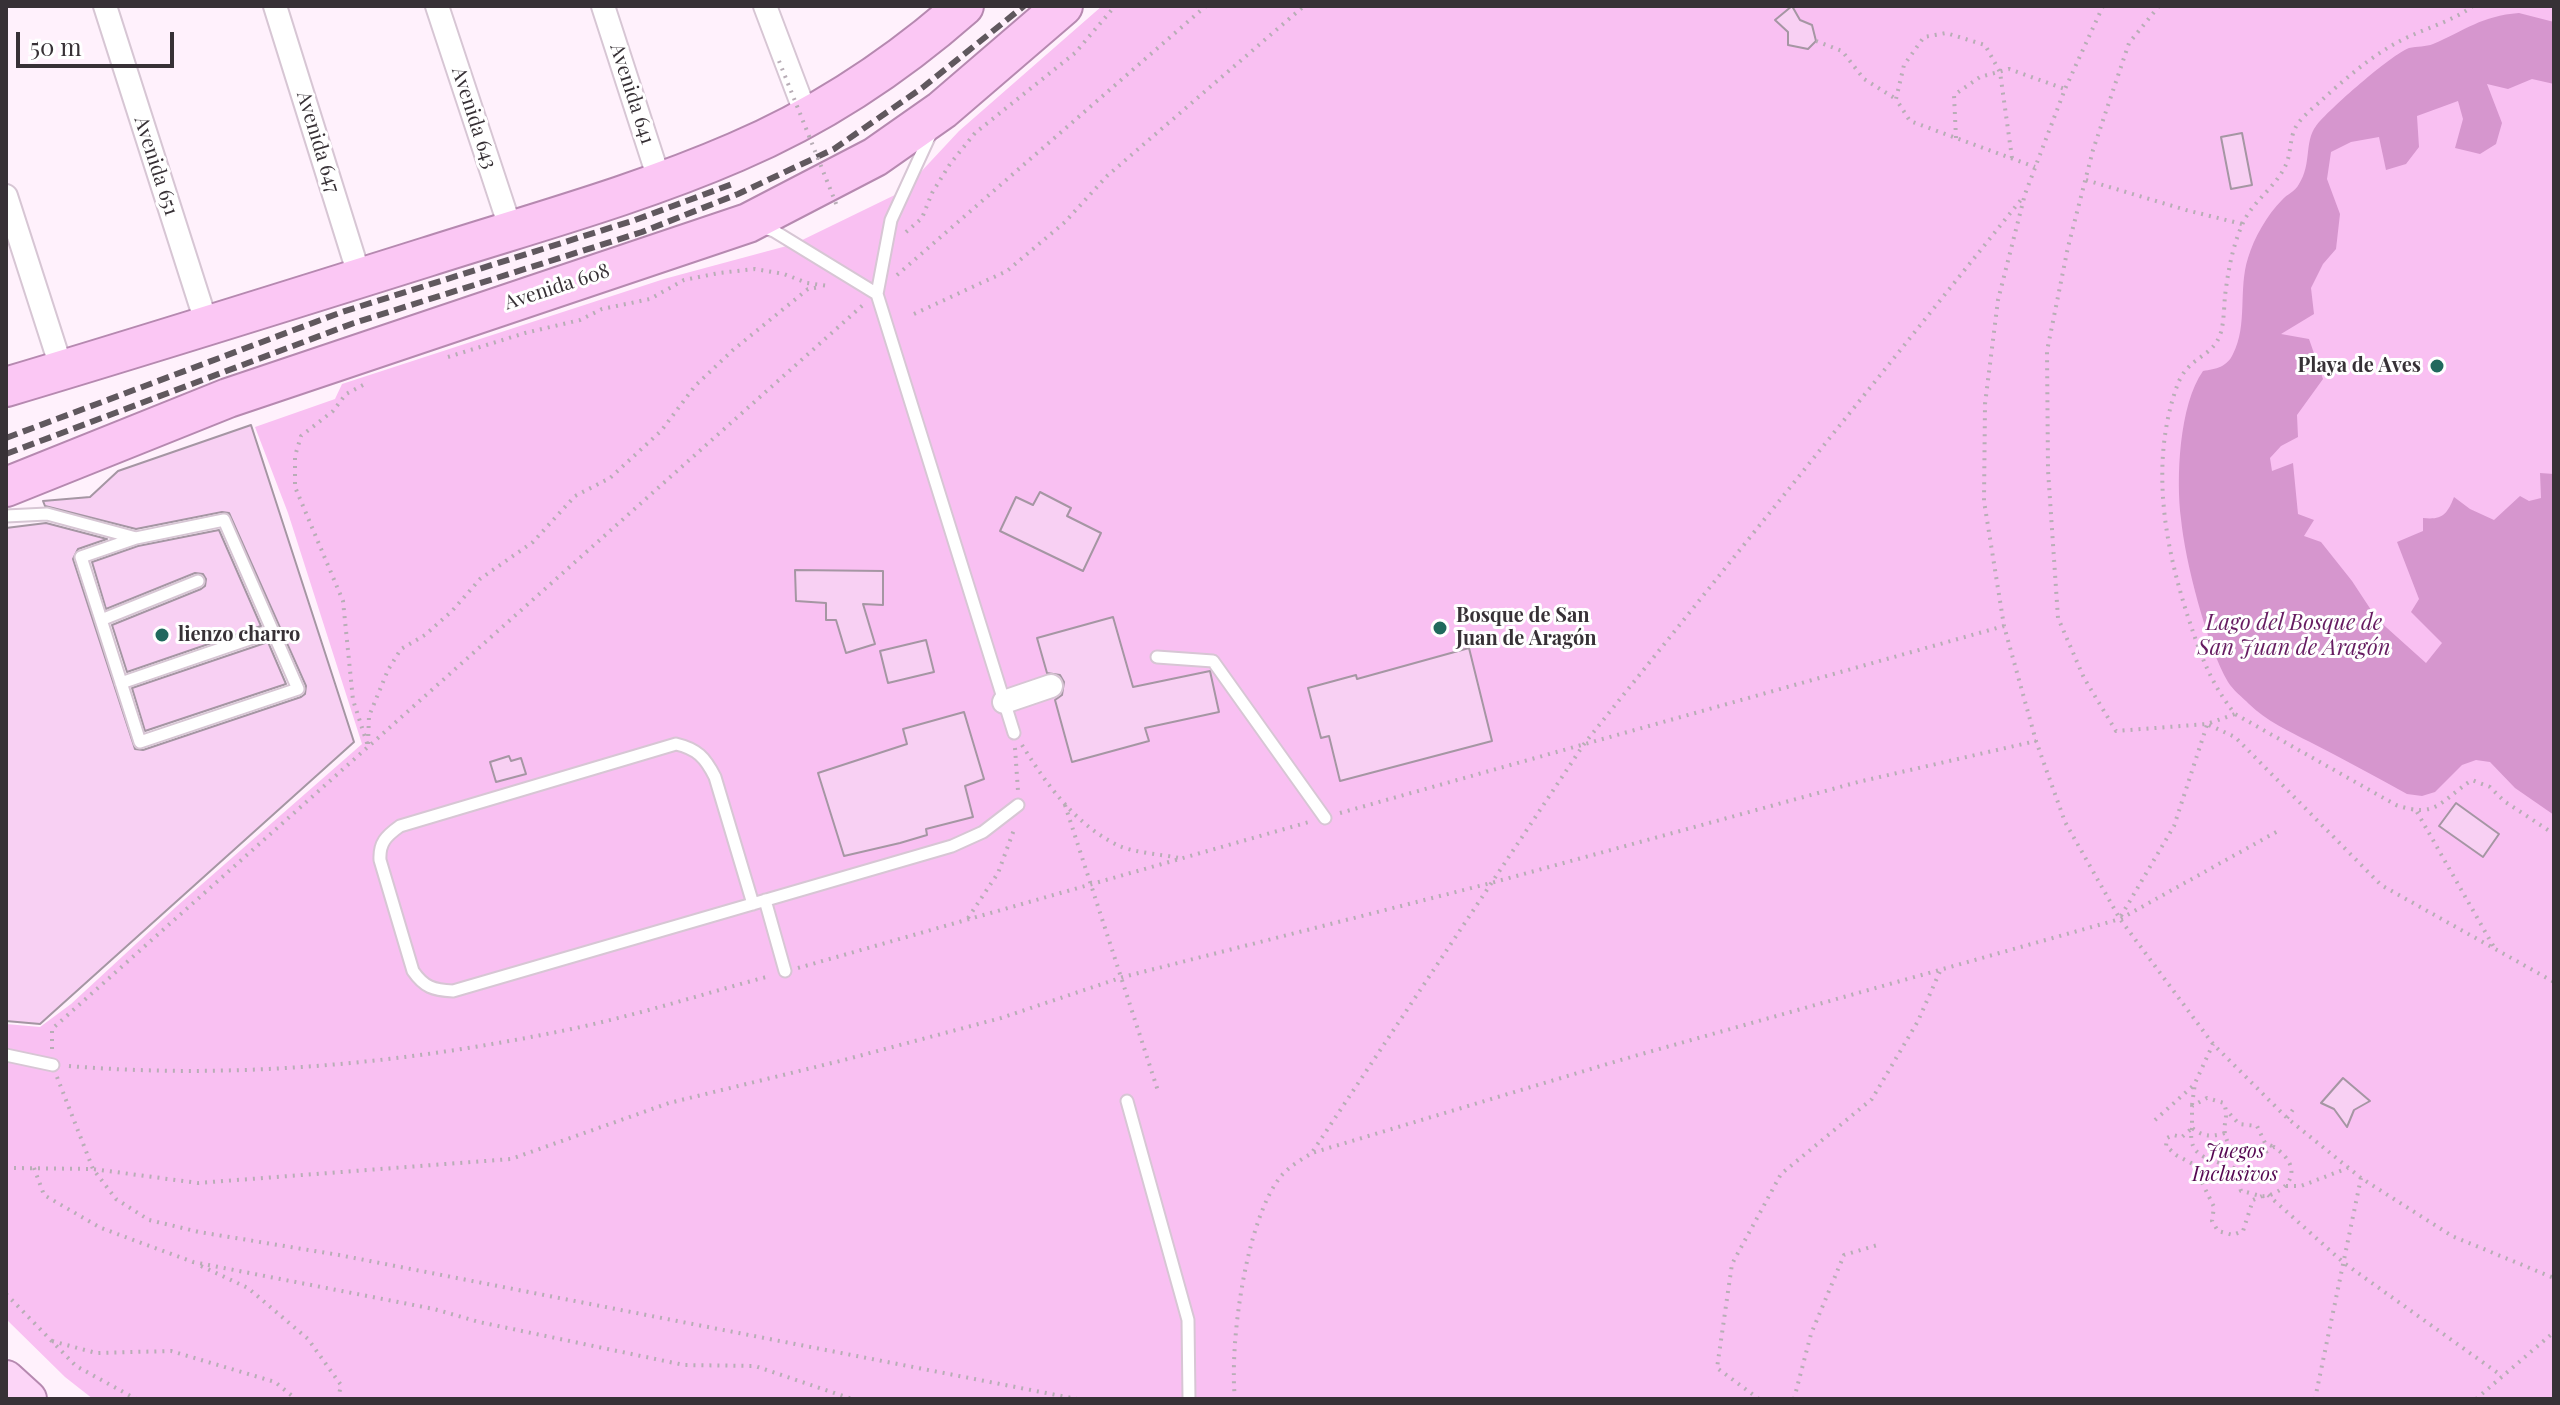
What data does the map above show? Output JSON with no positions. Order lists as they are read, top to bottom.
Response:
{
  "streets": {
    "highway": ["Avenida 608"],
    "street": [
      "Avenida 641",
      "Avenida 643",
      "Avenida 647",
      "Avenida 651"
    ]
  },
  "water": ["Lago del Bosque de San Juan de Aragón"],
  "parks": ["Juegos Inclusivos"],
  "places": ["Playa de Aves", "Bosque de San Juan de Aragón", "lienzo charro"],
  "scale_bar": "50 m"
}
